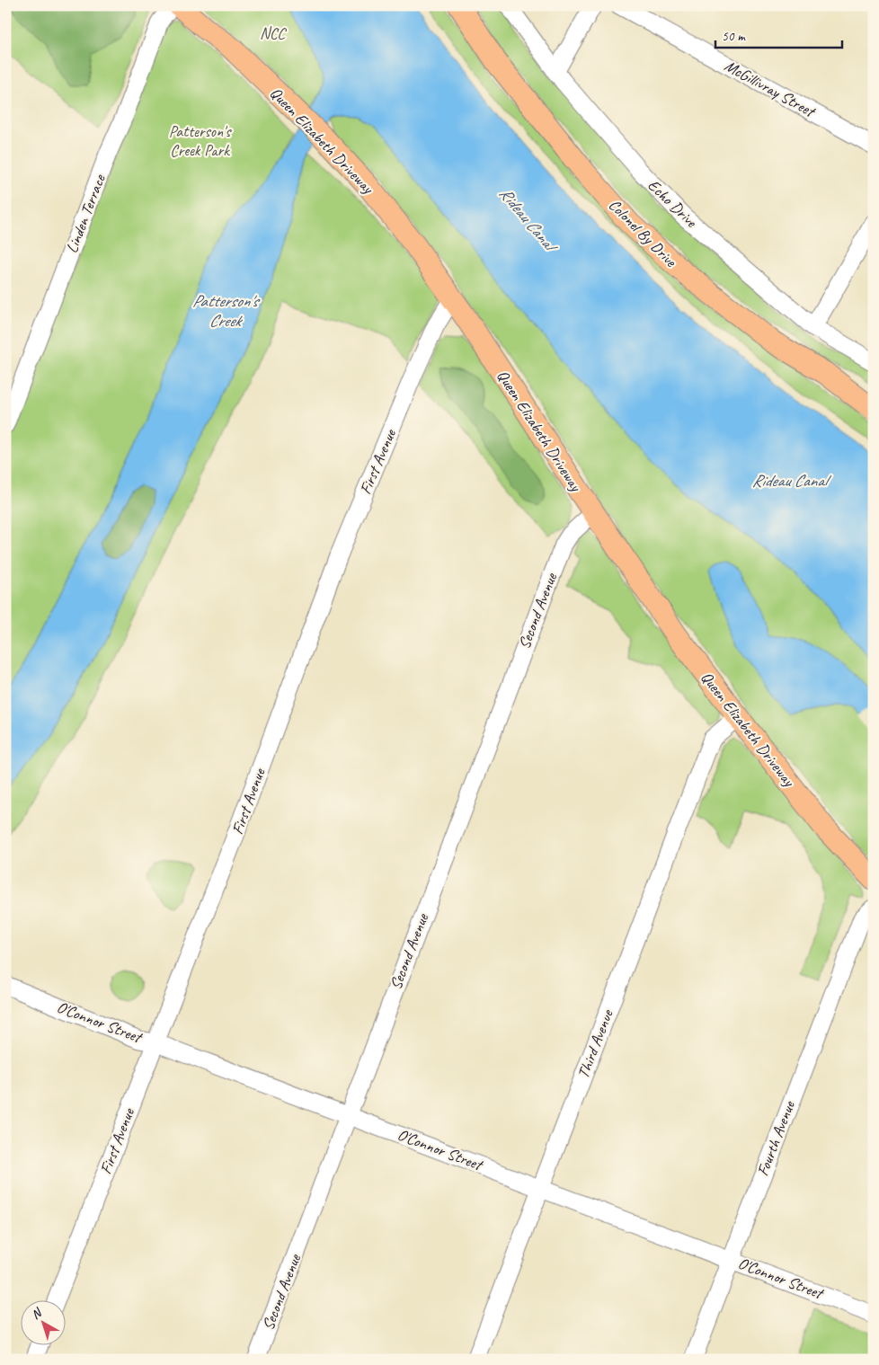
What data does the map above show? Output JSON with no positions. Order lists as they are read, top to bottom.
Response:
{
  "streets": {
    "main road": ["Queen Elizabeth Driveway", "Colonel By Drive"],
    "street": [
      "McGillivray Street",
      "Echo Drive",
      "Linden Terrace",
      "First Avenue",
      "Second Avenue",
      "O'Connor Street",
      "Third Avenue",
      "Fourth Avenue"
    ]
  },
  "crossings": [
    ["Queen Elizabeth Driveway", "First Avenue"],
    ["Queen Elizabeth Driveway", "Second Avenue"],
    ["Queen Elizabeth Driveway", "Third Avenue"],
    ["First Avenue", "O'Connor Street"],
    ["Second Avenue", "O'Connor Street"],
    ["O'Connor Street", "Third Avenue"],
    ["O'Connor Street", "Fourth Avenue"]
  ],
  "water": ["Rideau Canal", "Patterson's Creek"],
  "parks": ["NCC", "Patterson's Creek Park"],
  "scale_bar": "50 m",
  "north": "top left"
}
